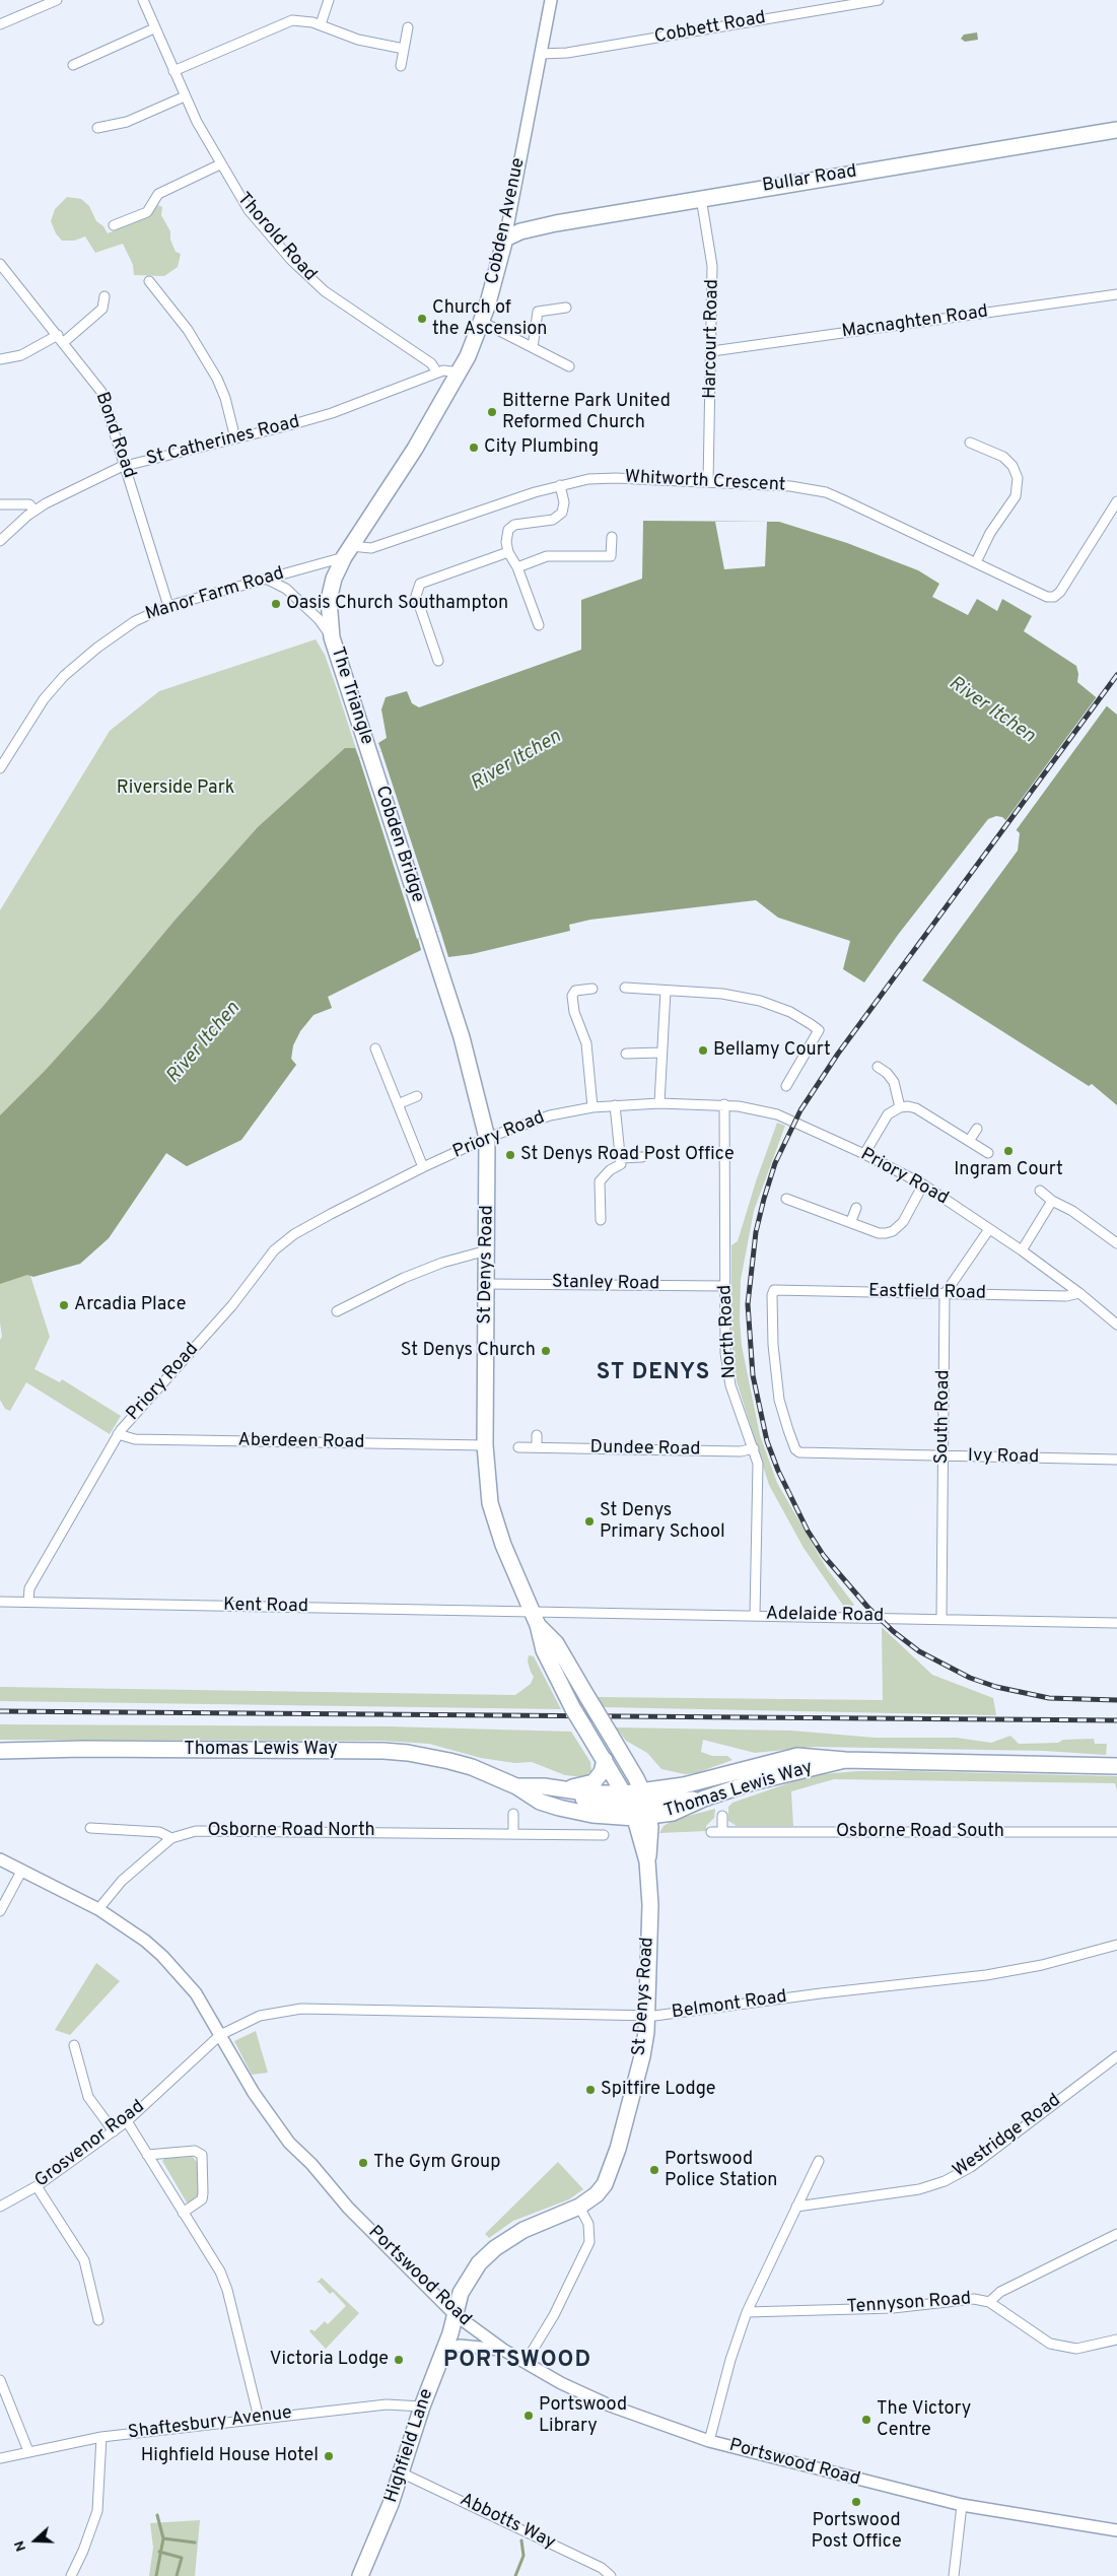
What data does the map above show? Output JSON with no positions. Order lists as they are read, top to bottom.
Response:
{
  "streets": {
    "main road": [
      "Bullar Road",
      "Cobden Avenue",
      "The Triangle",
      "Cobden Bridge",
      "St Denys Road",
      "Thomas Lewis Way",
      "Highfield Lane"
    ],
    "street": [
      "Cobbett Road",
      "Thorold Road",
      "Macnaghten Road",
      "Harcourt Road",
      "Bond Road",
      "St Catherines Road",
      "Whitworth Crescent",
      "Manor Farm Road",
      "Priory Road",
      "Stanley Road",
      "Eastfield Road",
      "North Road",
      "South Road",
      "Aberdeen Road",
      "Dundee Road",
      "Ivy Road",
      "Kent Road",
      "Adelaide Road",
      "Osborne Road North",
      "Osborne Road South",
      "Belmont Road",
      "Westridge Road",
      "Grosvenor Road",
      "Portswood Road",
      "Tennyson Road",
      "Shaftesbury Avenue",
      "Abbotts Way"
    ]
  },
  "crossings": [
    ["Cobbett Road", "Cobden Avenue"],
    ["Bullar Road", "Cobden Avenue"],
    ["Bullar Road", "Harcourt Road"],
    ["Cobden Avenue", "St Catherines Road"],
    ["Cobden Avenue", "Whitworth Crescent"],
    ["Cobden Avenue", "Manor Farm Road"],
    ["Cobden Avenue", "The Triangle"],
    ["Thorold Road", "St Catherines Road"],
    ["Macnaghten Road", "Harcourt Road"],
    ["Harcourt Road", "Whitworth Crescent"],
    ["Bond Road", "St Catherines Road"],
    ["Bond Road", "Manor Farm Road"],
    ["Whitworth Crescent", "Manor Farm Road"],
    ["Whitworth Crescent", "The Triangle"],
    ["Manor Farm Road", "The Triangle"],
    ["The Triangle", "Cobden Bridge"],
    ["Cobden Bridge", "St Denys Road"],
    ["Priory Road", "St Denys Road"],
    ["Priory Road", "Eastfield Road"],
    ["Priory Road", "North Road"],
    ["Priory Road", "Aberdeen Road"],
    ["Priory Road", "Kent Road"],
    ["St Denys Road", "Stanley Road"],
    ["St Denys Road", "Aberdeen Road"],
    ["St Denys Road", "Kent Road"],
    ["St Denys Road", "Adelaide Road"],
    ["St Denys Road", "Thomas Lewis Way"],
    ["St Denys Road", "Belmont Road"],
    ["St Denys Road", "Portswood Road"],
    ["St Denys Road", "Highfield Lane"],
    ["Stanley Road", "North Road"],
    ["Eastfield Road", "South Road"],
    ["Eastfield Road", "Ivy Road"],
    ["North Road", "Dundee Road"],
    ["North Road", "Adelaide Road"],
    ["South Road", "Ivy Road"],
    ["South Road", "Adelaide Road"],
    ["Kent Road", "Adelaide Road"],
    ["Osborne Road North", "Portswood Road"],
    ["Belmont Road", "Grosvenor Road"],
    ["Belmont Road", "Portswood Road"],
    ["Grosvenor Road", "Portswood Road"],
    ["Portswood Road", "Highfield Lane"],
    ["Shaftesbury Avenue", "Highfield Lane"],
    ["Highfield Lane", "Abbotts Way"]
  ],
  "districts": ["ST DENYS", "PORTSWOOD"],
  "water": ["River Itchen"],
  "parks": ["Riverside Park"],
  "places": [
    "Church of the Ascension",
    "Bitterne Park United Reformed Church",
    "City Plumbing",
    "Oasis Church Southampton",
    "Bellamy Court",
    "Ingram Court",
    "St Denys Road Post Office",
    "Arcadia Place",
    "St Denys Church",
    "St Denys Primary School",
    "Spitfire Lodge",
    "The Gym Group",
    "Portswood Police Station",
    "Victoria Lodge",
    "Portswood Library",
    "The Victory Centre",
    "Highfield House Hotel",
    "Portswood Post Office"
  ],
  "north": "left"
}
